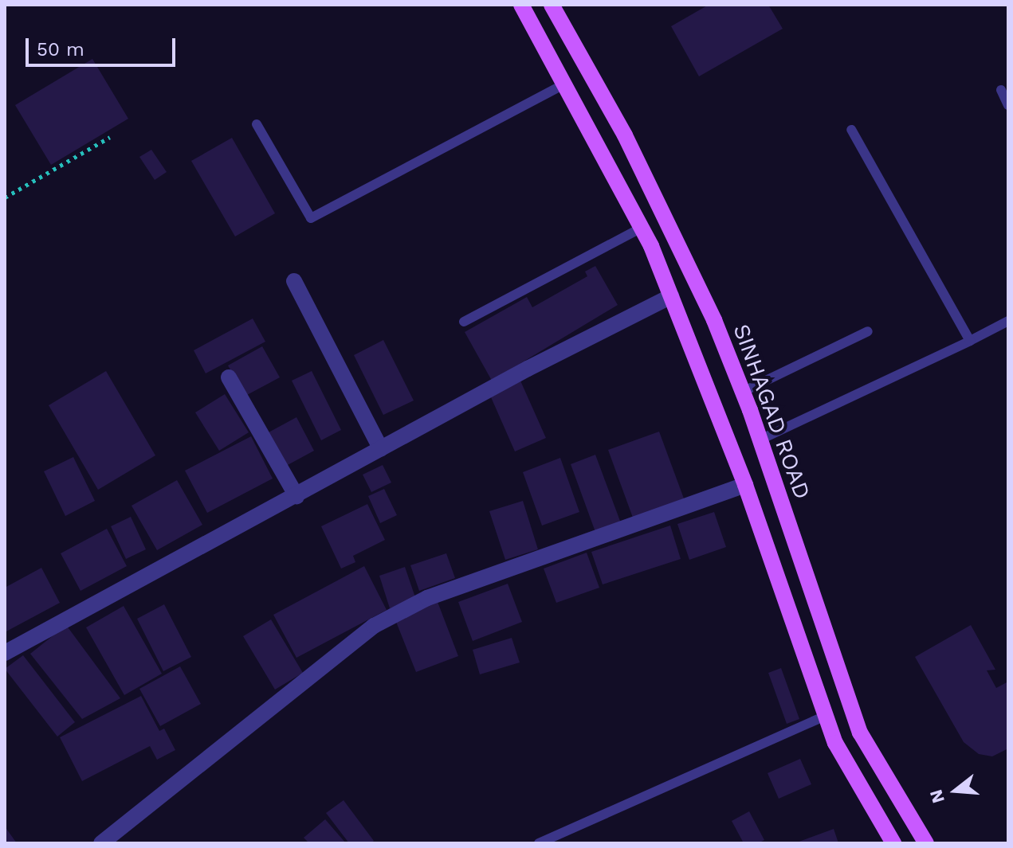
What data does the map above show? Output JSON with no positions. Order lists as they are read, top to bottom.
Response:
{
  "streets": {
    "main road": ["SINHAGAD ROAD"]
  },
  "scale_bar": "50 m",
  "north": "left"
}
